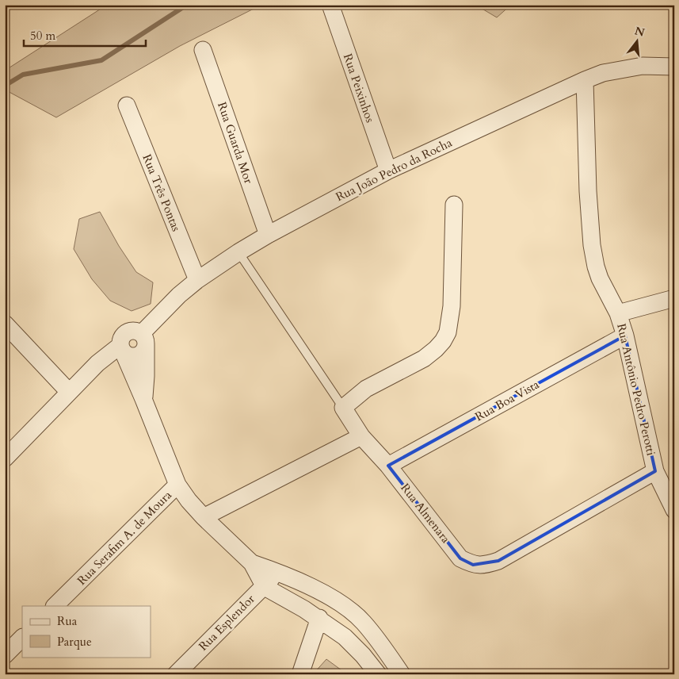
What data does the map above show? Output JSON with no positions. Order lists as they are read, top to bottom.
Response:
{
  "streets": {
    "street": [
      "Rua Peixinhos",
      "Rua Guarda Mor",
      "Rua João Pedro da Rocha",
      "Rua Três Pontas",
      "Rua Antônio Pedro Perotti",
      "Rua Boa Vista",
      "Rua Almenara",
      "Rua Serafim A. de Moura",
      "Rua Esplendor"
    ]
  },
  "crossings": [
    ["Rua Peixinhos", "Rua João Pedro da Rocha"],
    ["Rua Guarda Mor", "Rua João Pedro da Rocha"],
    ["Rua João Pedro da Rocha", "Rua Três Pontas"],
    ["Rua João Pedro da Rocha", "Rua Antônio Pedro Perotti"],
    ["Rua Antônio Pedro Perotti", "Rua Boa Vista"],
    ["Rua Antônio Pedro Perotti", "Rua Almenara"],
    ["Rua Boa Vista", "Rua Almenara"]
  ],
  "legend": ["Rua", "Parque"],
  "scale_bar": "50 m",
  "north": "top"
}
